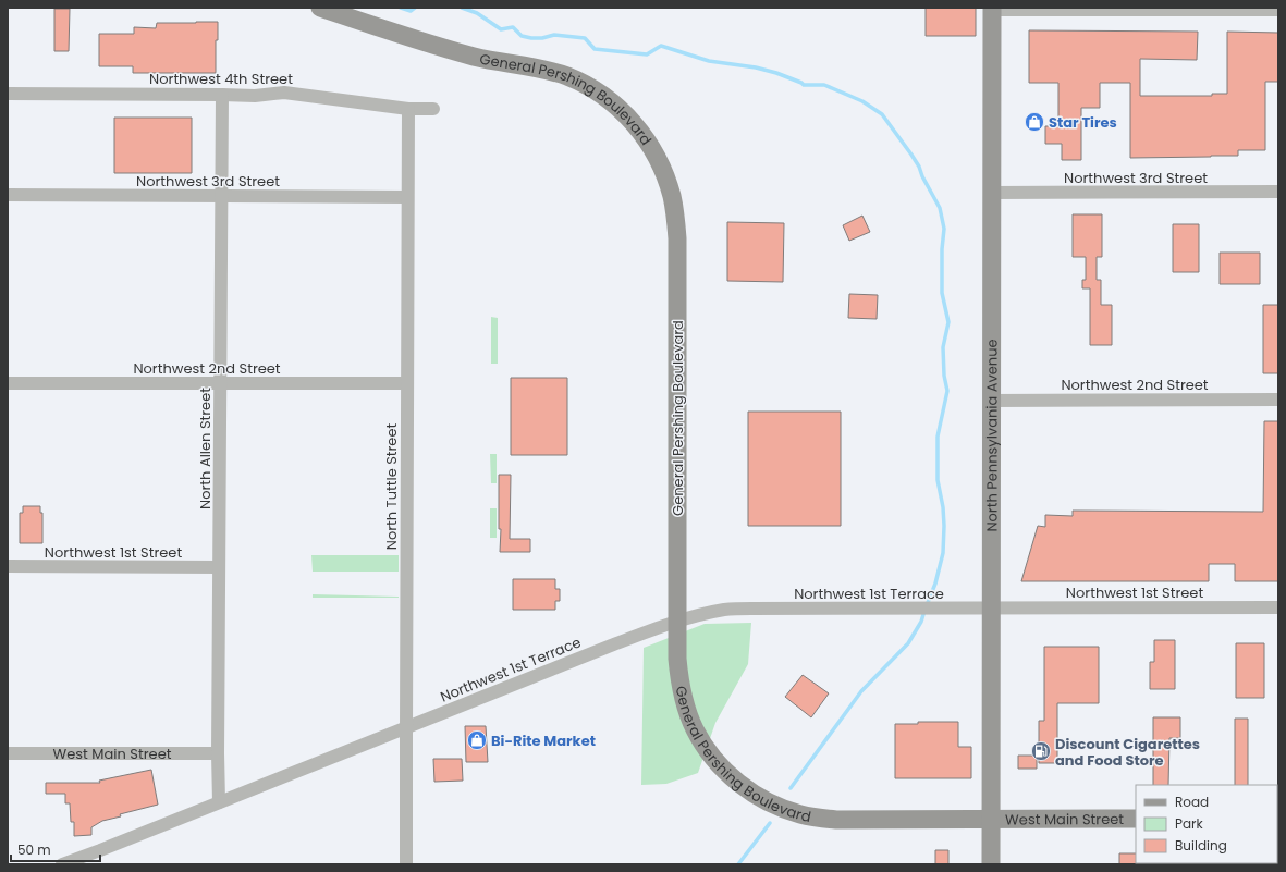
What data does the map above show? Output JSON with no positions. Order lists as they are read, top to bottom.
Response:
{
  "streets": {
    "main road": ["General Pershing Boulevard", "North Pennsylvania Avenue", "West Main Street"],
    "street": [
      "Northwest 4th Street",
      "Northwest 3rd Street",
      "Northwest 2nd Street",
      "North Allen Street",
      "North Tuttle Street",
      "Northwest 1st Street",
      "Northwest 1st Terrace"
    ]
  },
  "crossings": [
    ["Northwest 4th Street", "North Allen Street"],
    ["Northwest 4th Street", "North Tuttle Street"],
    ["General Pershing Boulevard", "North Pennsylvania Avenue"],
    ["General Pershing Boulevard", "Northwest 1st Terrace"],
    ["General Pershing Boulevard", "West Main Street"],
    ["Northwest 3rd Street", "North Pennsylvania Avenue"],
    ["Northwest 3rd Street", "North Allen Street"],
    ["Northwest 3rd Street", "North Tuttle Street"],
    ["Northwest 2nd Street", "North Pennsylvania Avenue"],
    ["Northwest 2nd Street", "North Allen Street"],
    ["Northwest 2nd Street", "North Tuttle Street"],
    ["North Pennsylvania Avenue", "Northwest 1st Street"],
    ["North Pennsylvania Avenue", "Northwest 1st Terrace"],
    ["North Pennsylvania Avenue", "West Main Street"],
    ["North Allen Street", "Northwest 1st Street"],
    ["North Allen Street", "Northwest 1st Terrace"],
    ["North Allen Street", "West Main Street"],
    ["North Tuttle Street", "Northwest 1st Terrace"],
    ["Northwest 1st Street", "Northwest 1st Terrace"]
  ],
  "places": {
    "shop": ["Star Tires", "Bi-Rite Market"],
    "fuel station": ["Discount Cigarettes and Food Store"]
  },
  "legend": ["Road", "Park", "Building"],
  "scale_bar": "50 m"
}
